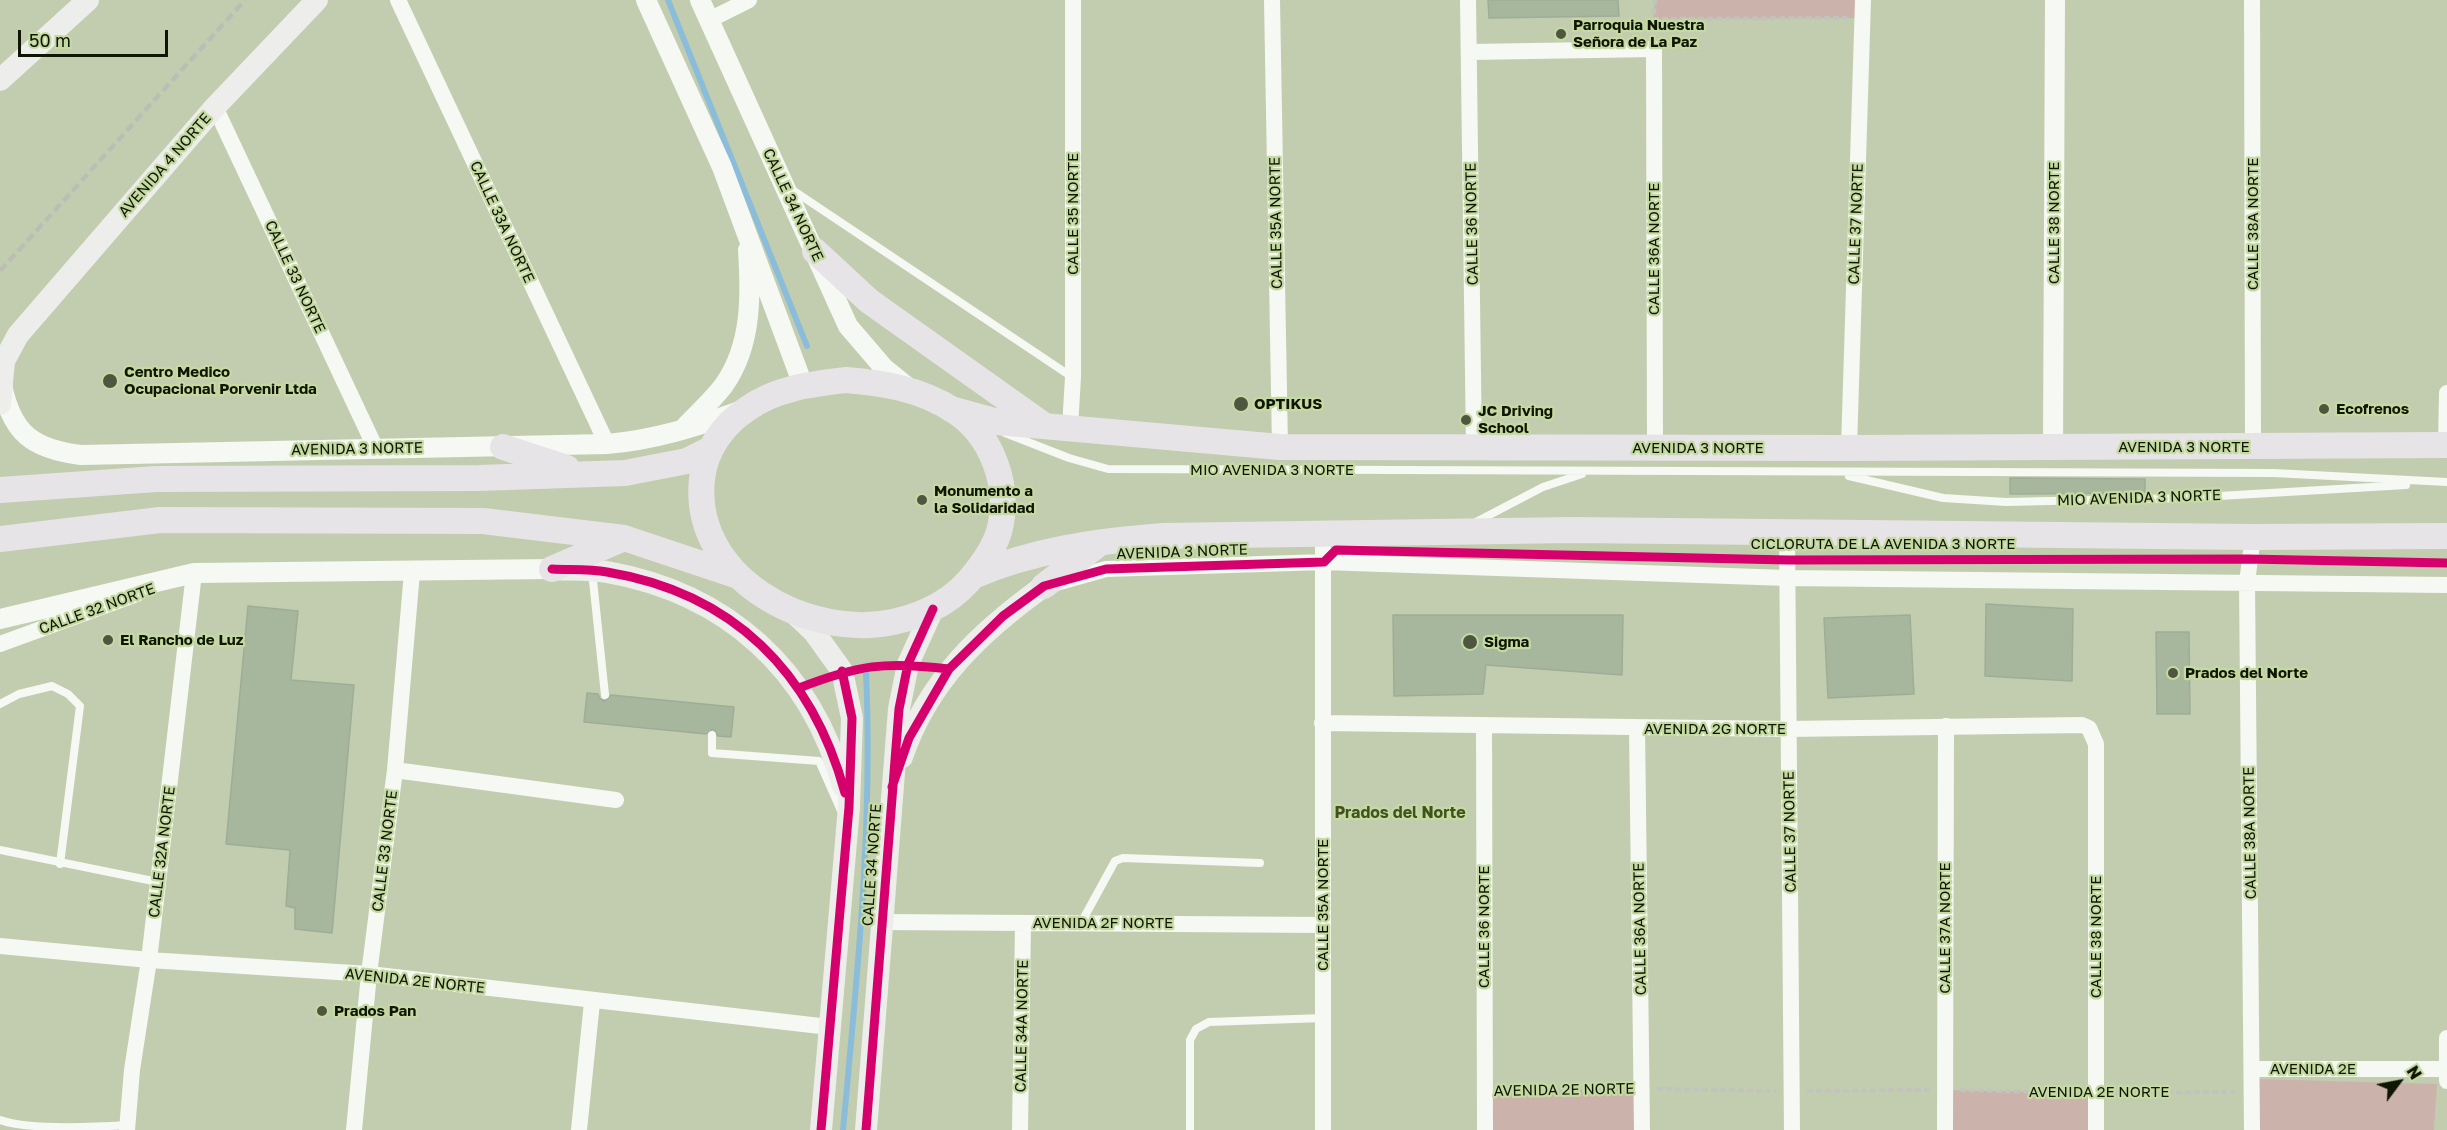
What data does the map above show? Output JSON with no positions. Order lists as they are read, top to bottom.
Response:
{
  "streets": {
    "main road": ["AVENIDA 4 NORTE", "CALLE 34 NORTE", "AVENIDA 3 NORTE"],
    "street": [
      "CALLE 35 NORTE",
      "CALLE 33A NORTE",
      "CALLE 35A NORTE",
      "CALLE 38 NORTE",
      "CALLE 36 NORTE",
      "CALLE 37 NORTE",
      "CALLE 38A NORTE",
      "CALLE 36A NORTE",
      "CALLE 33 NORTE",
      "CALLE 32 NORTE",
      "AVENIDA 2G NORTE",
      "CALLE 32A NORTE",
      "AVENIDA 2F NORTE",
      "CALLE 37A NORTE",
      "AVENIDA 2E NORTE",
      "CALLE 34A NORTE",
      "AVENIDA 2E"
    ],
    "lane": ["MIO AVENIDA 3 NORTE"],
    "cycle path": ["CICLORUTA DE LA AVENIDA 3 NORTE"]
  },
  "crossings": [
    ["AVENIDA 4 NORTE", "CALLE 33 NORTE"],
    ["AVENIDA 4 NORTE", "AVENIDA 3 NORTE"],
    ["CALLE 34 NORTE", "AVENIDA 3 NORTE"],
    ["CALLE 34 NORTE", "AVENIDA 2F NORTE"],
    ["CALLE 34 NORTE", "AVENIDA 2E NORTE"],
    ["CALLE 35 NORTE", "AVENIDA 3 NORTE"],
    ["CALLE 33A NORTE", "AVENIDA 3 NORTE"],
    ["CALLE 35A NORTE", "AVENIDA 3 NORTE"],
    ["CALLE 35A NORTE", "AVENIDA 2G NORTE"],
    ["CALLE 35A NORTE", "AVENIDA 2F NORTE"],
    ["CALLE 38 NORTE", "AVENIDA 3 NORTE"],
    ["CALLE 38 NORTE", "AVENIDA 2G NORTE"],
    ["CALLE 38 NORTE", "AVENIDA 2E NORTE"],
    ["CALLE 36 NORTE", "CALLE 36A NORTE"],
    ["CALLE 36 NORTE", "AVENIDA 3 NORTE"],
    ["CALLE 36 NORTE", "AVENIDA 2G NORTE"],
    ["CALLE 36 NORTE", "AVENIDA 2E NORTE"],
    ["CALLE 37 NORTE", "AVENIDA 3 NORTE"],
    ["CALLE 37 NORTE", "AVENIDA 2G NORTE"],
    ["CALLE 38A NORTE", "AVENIDA 3 NORTE"],
    ["CALLE 38A NORTE", "AVENIDA 2E NORTE"],
    ["CALLE 38A NORTE", "AVENIDA 2E"],
    ["CALLE 36A NORTE", "AVENIDA 3 NORTE"],
    ["CALLE 36A NORTE", "AVENIDA 2G NORTE"],
    ["CALLE 36A NORTE", "AVENIDA 2E NORTE"],
    ["CALLE 33 NORTE", "AVENIDA 3 NORTE"],
    ["CALLE 33 NORTE", "AVENIDA 2E NORTE"],
    ["AVENIDA 3 NORTE", "MIO AVENIDA 3 NORTE"],
    ["CALLE 32 NORTE", "CALLE 32A NORTE"],
    ["AVENIDA 2G NORTE", "CALLE 37A NORTE"],
    ["CALLE 32A NORTE", "AVENIDA 2E NORTE"],
    ["AVENIDA 2F NORTE", "CALLE 34A NORTE"],
    ["CALLE 37A NORTE", "AVENIDA 2E NORTE"]
  ],
  "districts": ["Prados del Norte"],
  "places": [
    "Parroquia Nuestra Señora de La Paz",
    "Centro Medico Ocupacional Porvenir Ltda",
    "OPTIKUS",
    "Ecofrenos",
    "JC Driving School",
    "Monumento a la Solidaridad",
    "El Rancho de Luz",
    "Sigma",
    "Prados del Norte",
    "Prados Pan"
  ],
  "scale_bar": "50 m",
  "north": "top right"
}
